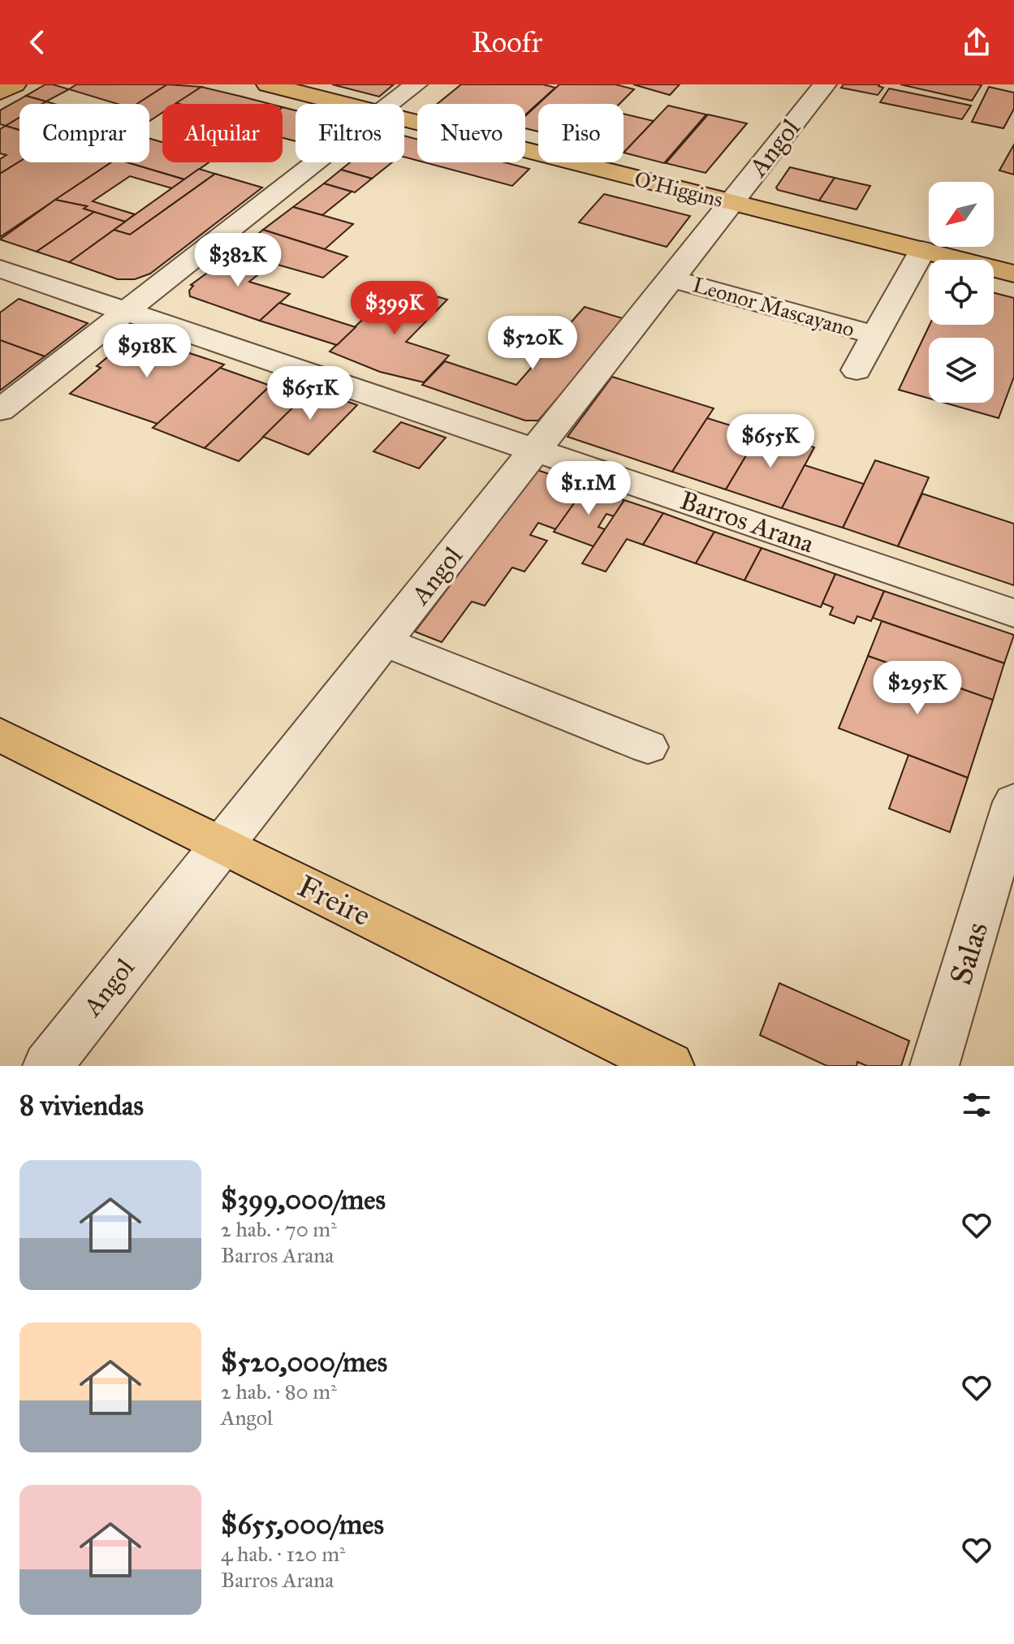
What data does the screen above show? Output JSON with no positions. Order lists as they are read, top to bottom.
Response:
{
  "streets": {
    "main road": ["O'Higgins", "Freire"],
    "street": [
      "Angol",
      "Leonor Mascayano",
      "Barros Arana",
      "Salas"
    ]
  },
  "crossings": [
    ["Angol", "O'Higgins"],
    ["Angol", "Leonor Mascayano"],
    ["Angol", "Barros Arana"],
    ["Angol", "Freire"]
  ],
  "north": "bottom left",
  "page": {
    "header": "Roofr",
    "chip": [
      "Comprar",
      "Alquilar",
      "Filtros",
      "Nuevo",
      "Piso"
    ],
    "price": [
      "$382K",
      "$399K",
      "$520K",
      "$918K",
      "$651K",
      "$655K",
      "$1.1M",
      "$295K"
    ],
    "heading": "8 viviendas",
    "list": [
      {
        "name": "$399,000/mes",
        "note": "2 hab. · 70 m² · Barros Arana"
      },
      {
        "name": "$520,000/mes",
        "note": "2 hab. · 80 m² · Angol"
      },
      {
        "name": "$655,000/mes",
        "note": "4 hab. · 120 m² · Barros Arana"
      }
    ]
  }
}
